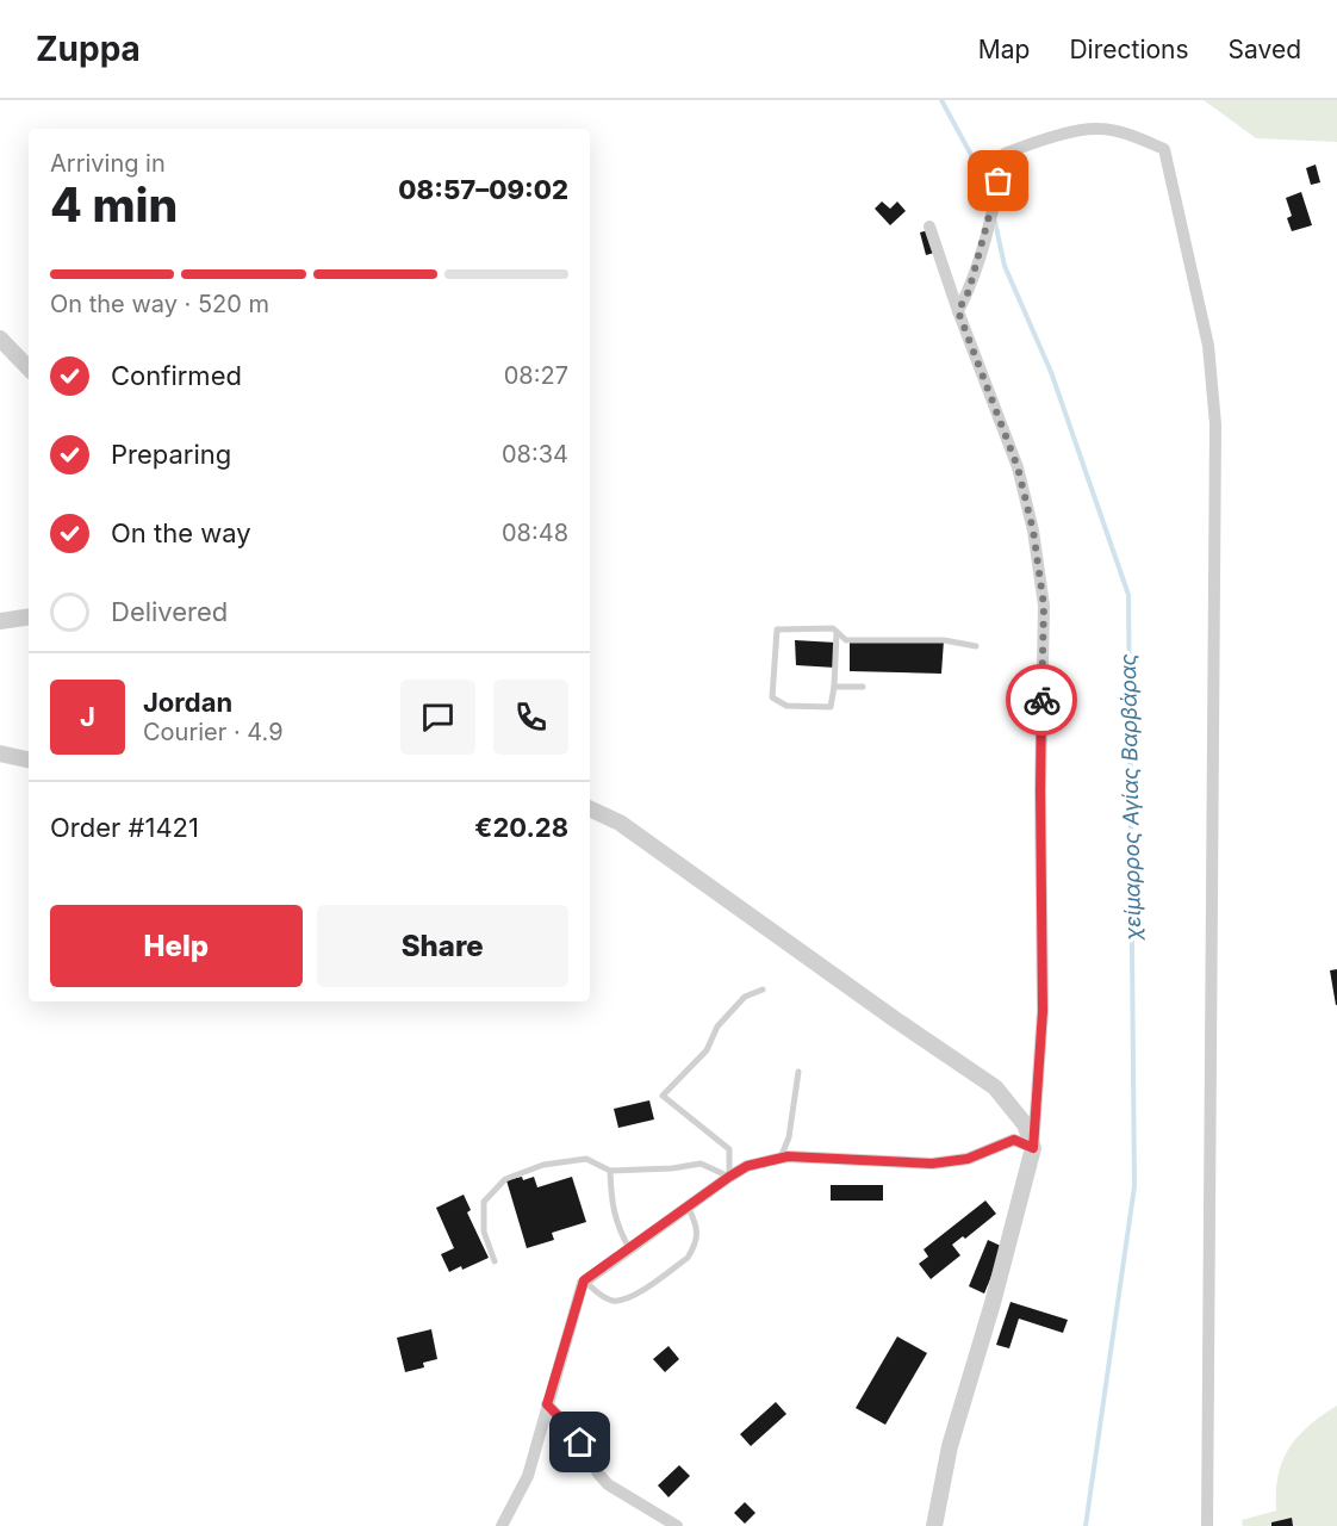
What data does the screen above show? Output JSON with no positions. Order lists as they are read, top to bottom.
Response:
{
  "water": ["χείμαρρος Αγίας Βαρβάρας"],
  "page": {
    "header": "Zuppa",
    "nav": ["Map", "Directions", "Saved"],
    "heading": ["4 min", "Arriving in", "08:57–09:02"],
    "panel": [
      "Jordan",
      "Courier · 4.9",
      "Order #1421",
      "€20.28"
    ],
    "bar": "On the way · 520 m",
    "list": [
      ["Confirmed", "08:27"],
      ["Preparing", "08:34"],
      ["On the way", "08:48"],
      "Delivered"
    ],
    "round": "J",
    "buttons": ["Help", "Share"]
  }
}
